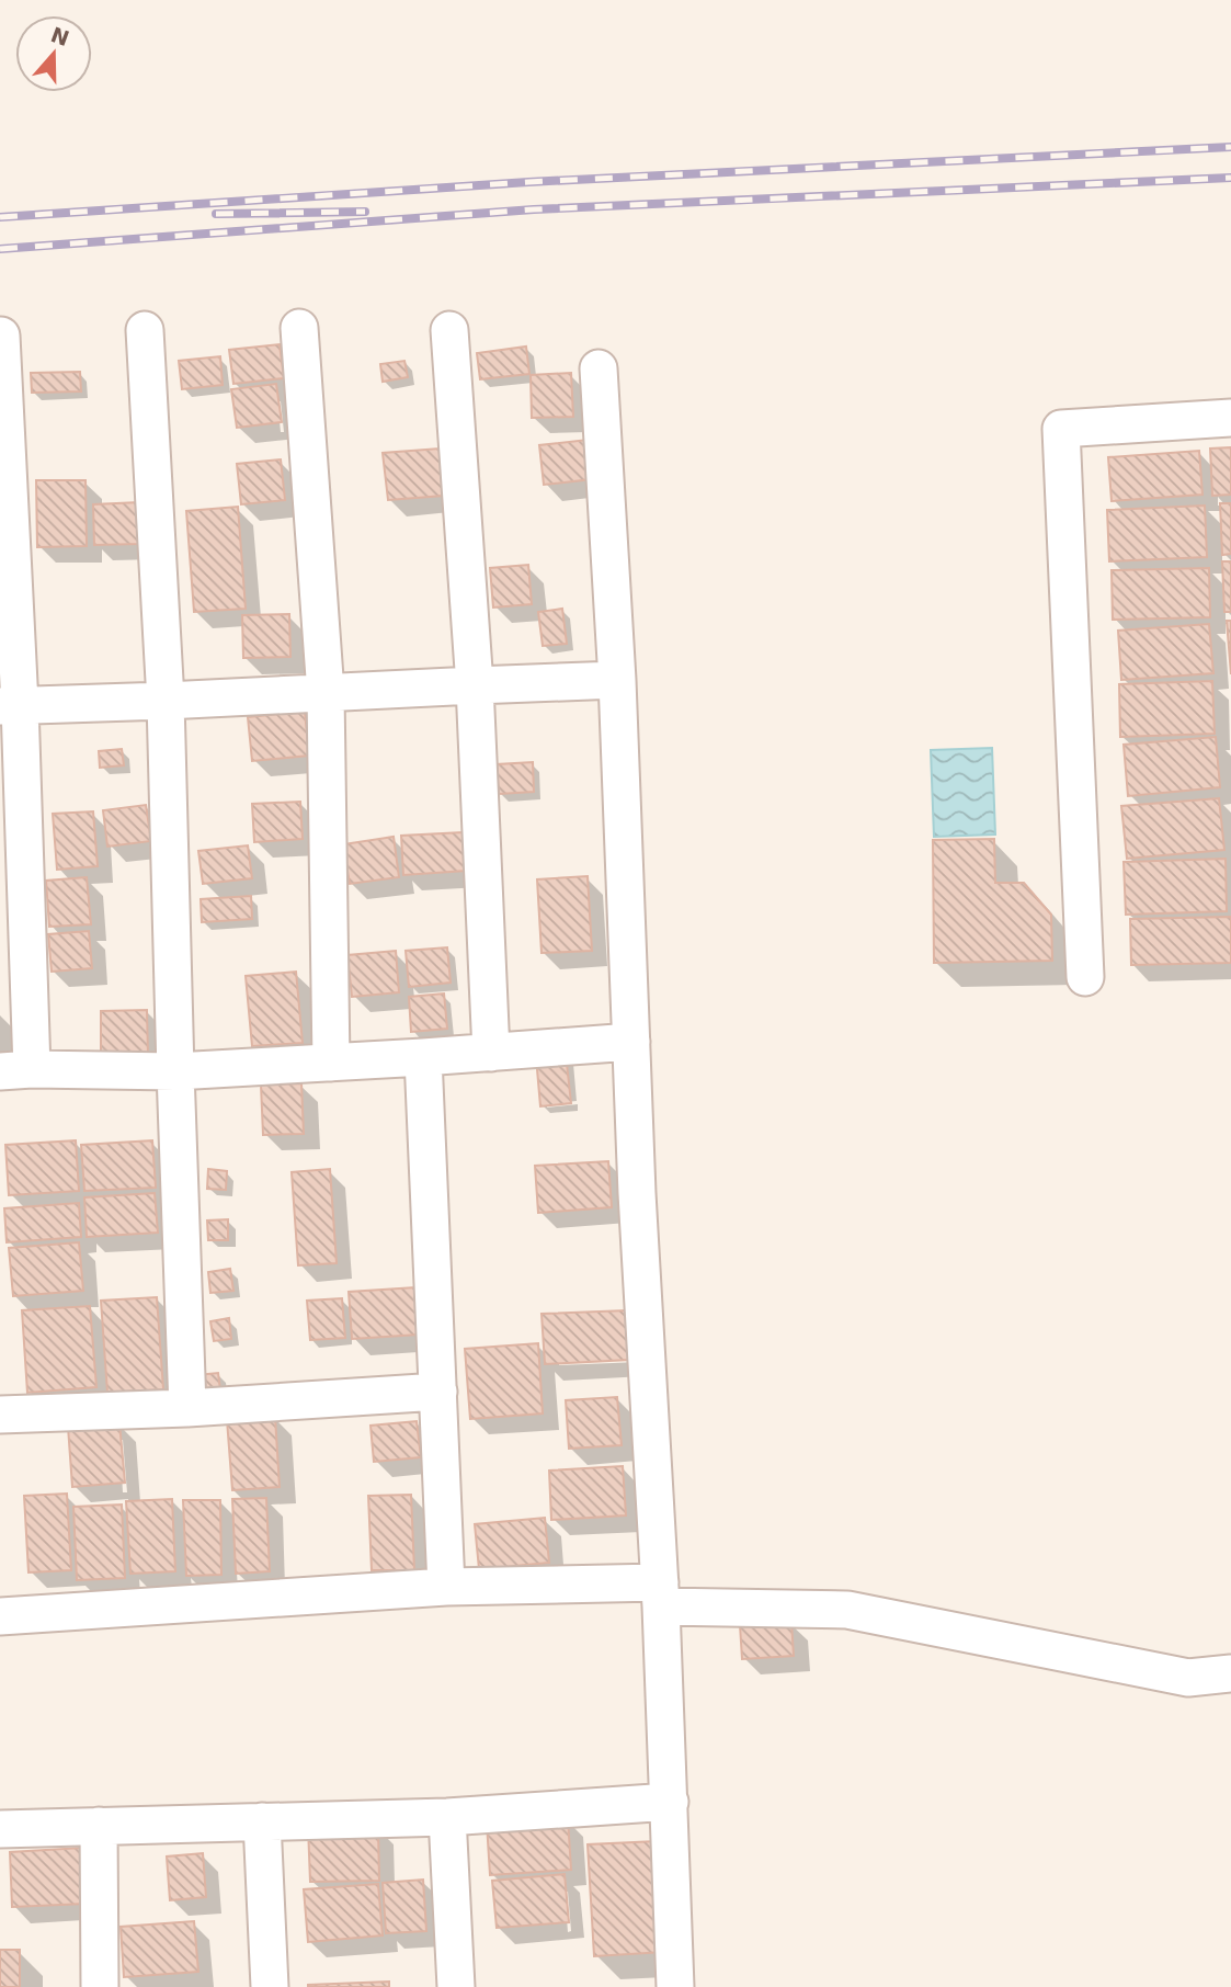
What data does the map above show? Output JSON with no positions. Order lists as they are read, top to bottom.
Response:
{
  "north": "top"
}
